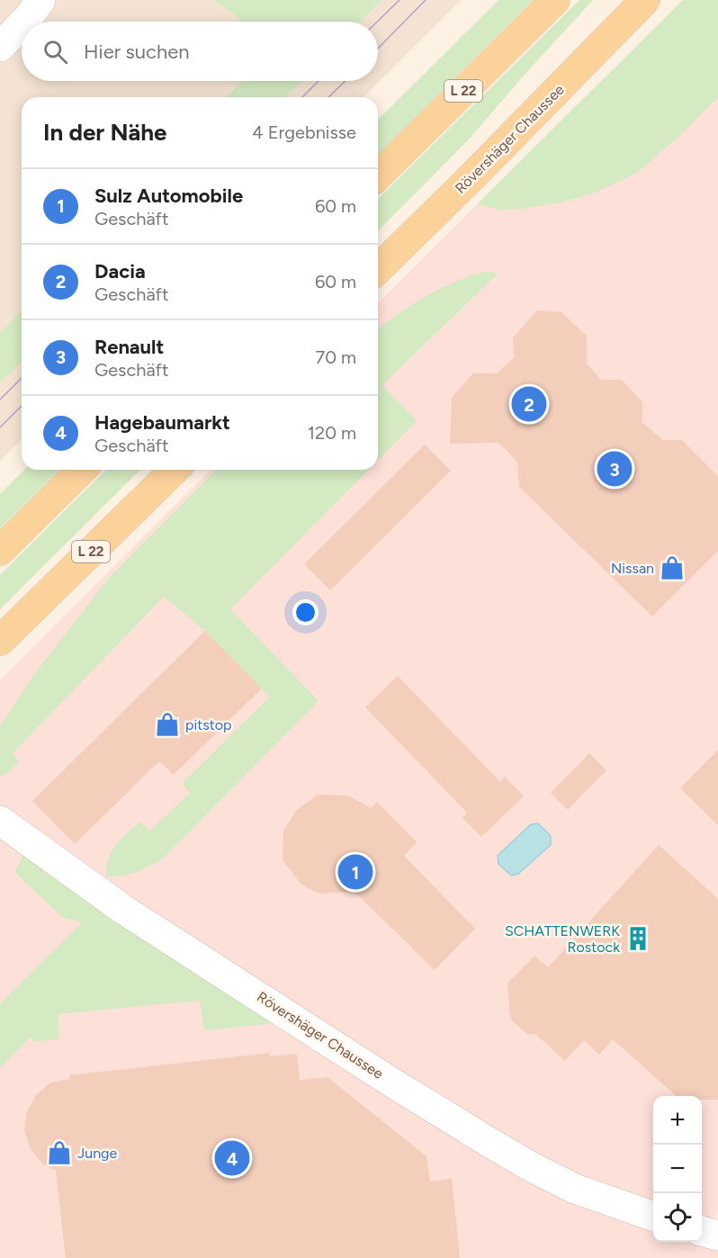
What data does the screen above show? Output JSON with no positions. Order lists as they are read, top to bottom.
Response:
{
  "streets": {
    "main road": ["L 22", "Rövershäger Chaussee"]
  },
  "places": {
    "shop": ["Nissan", "pitstop", "Junge"],
    "building": ["SCHATTENWERK Rostock"]
  },
  "page": {
    "search": "Hier suchen",
    "heading": ["In der Nähe", "4 Ergebnisse"],
    "list": [
      {
        "mark": "1",
        "name": "Sulz Automobile",
        "note": "Geschäft",
        "value": "60 m"
      },
      {
        "mark": "2",
        "name": "Dacia",
        "note": "Geschäft",
        "value": "60 m"
      },
      {
        "mark": "3",
        "name": "Renault",
        "note": "Geschäft",
        "value": "70 m"
      },
      {
        "mark": "4",
        "name": "Hagebaumarkt",
        "note": "Geschäft",
        "value": "120 m"
      }
    ],
    "pins": [
      "2",
      "3",
      "1",
      "4"
    ],
    "map_buttons": ["+", "−"]
  }
}
